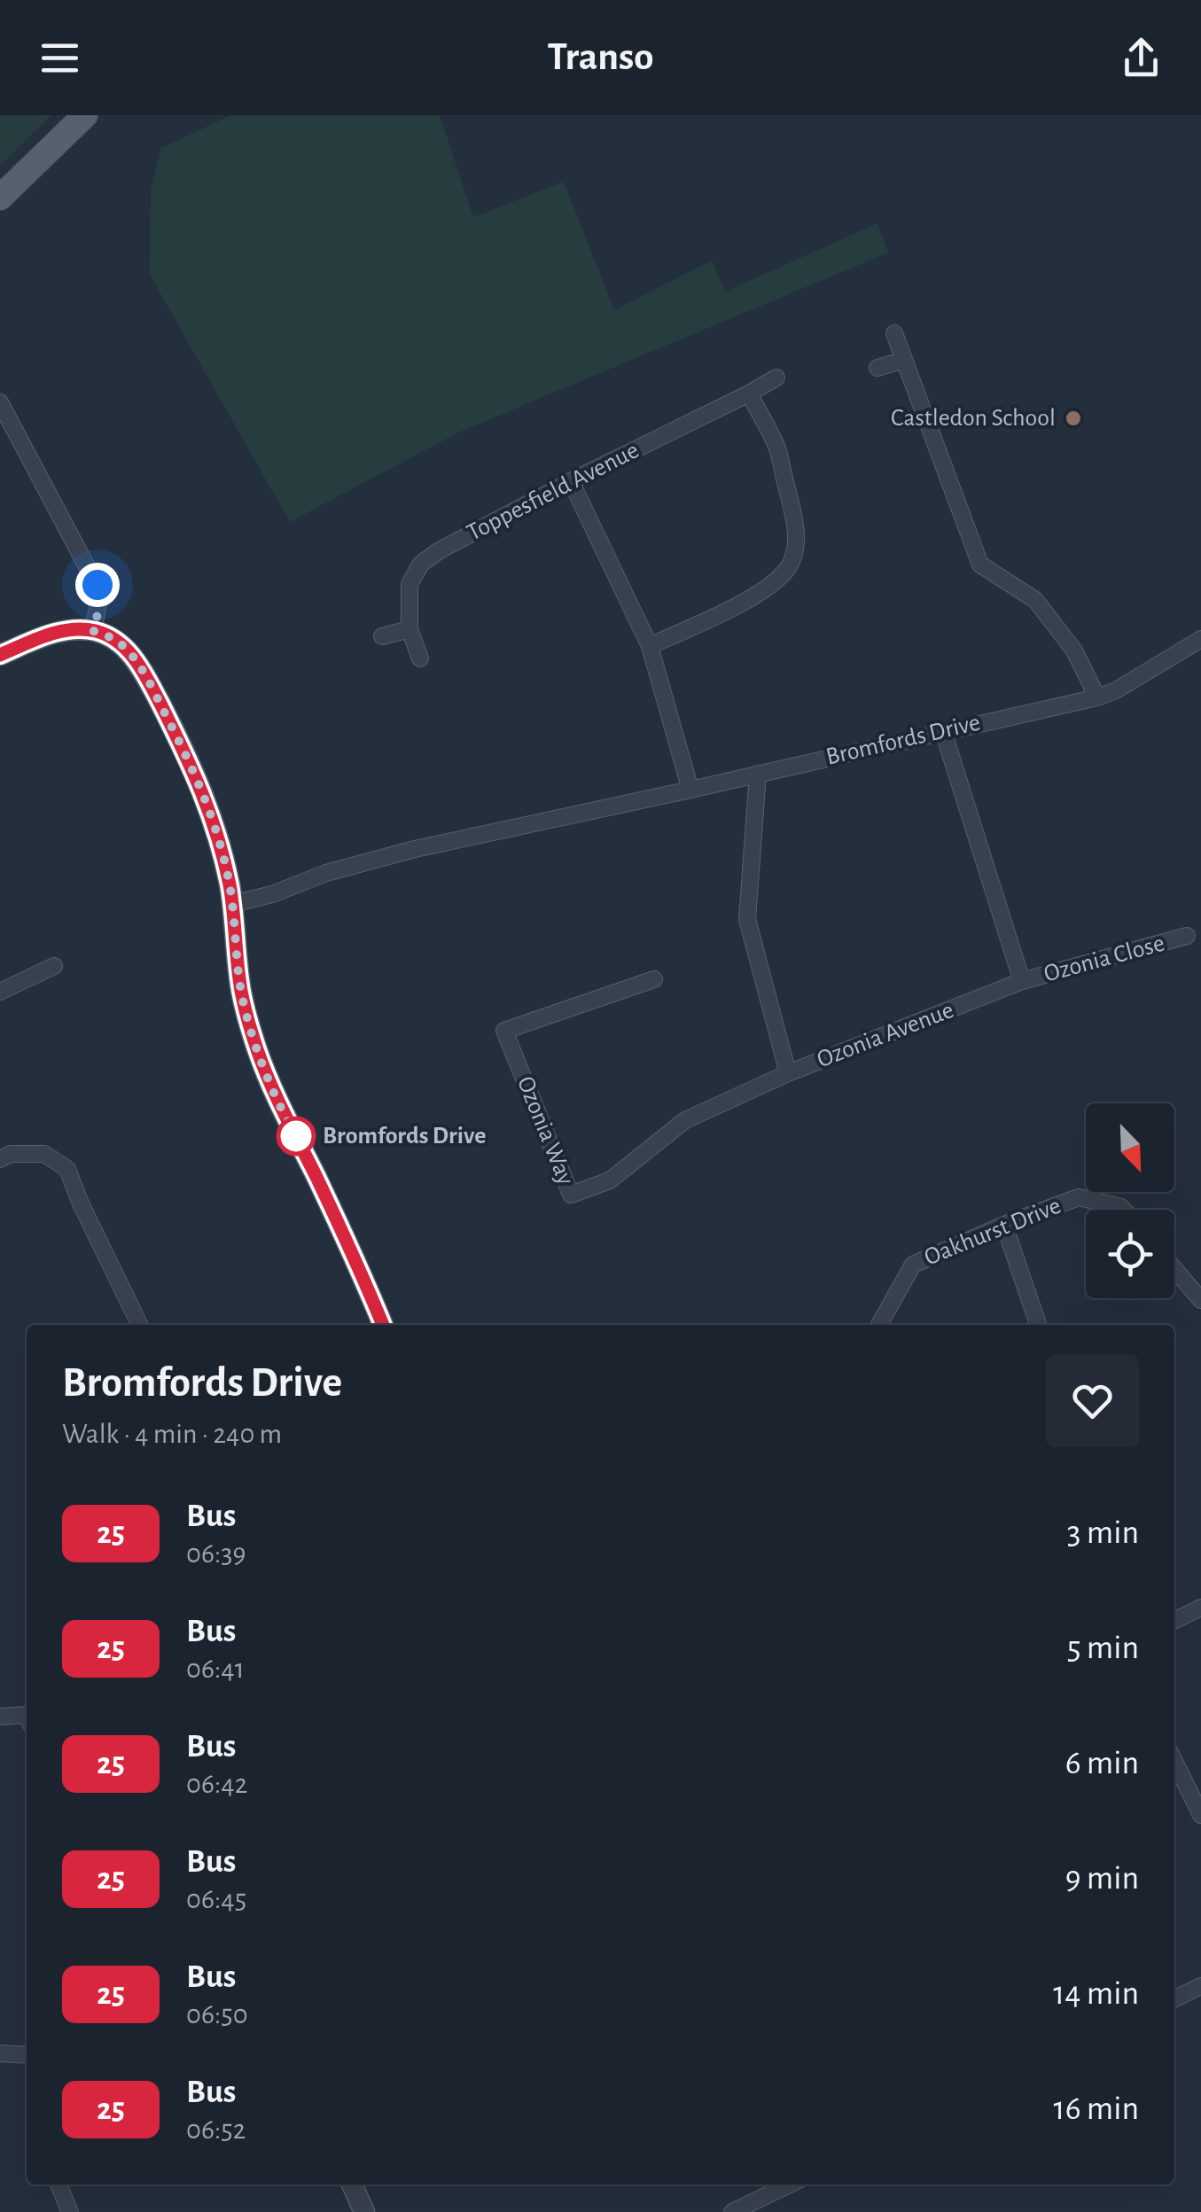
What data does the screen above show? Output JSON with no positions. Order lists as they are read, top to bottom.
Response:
{
  "streets": {
    "street": [
      "Toppesfield Avenue",
      "Bromfords Drive",
      "Ozonia Close",
      "Ozonia Avenue",
      "Ozonia Way",
      "Oakhurst Drive"
    ]
  },
  "crossings": [
    ["Bromfords Drive", "Ozonia Avenue"],
    ["Ozonia Close", "Ozonia Avenue"],
    ["Ozonia Avenue", "Ozonia Way"]
  ],
  "places": ["Castledon School", "Bromfords Drive"],
  "lines": ["bus line 25"],
  "north": "bottom right",
  "page": {
    "header": "Transo",
    "heading": ["Bromfords Drive", "Walk · 4 min · 240 m"],
    "list": [
      {
        "mark": "25",
        "name": "Bus",
        "note": "06:39",
        "value": "3 min"
      },
      {
        "mark": "25",
        "name": "Bus",
        "note": "06:41",
        "value": "5 min"
      },
      {
        "mark": "25",
        "name": "Bus",
        "note": "06:42",
        "value": "6 min"
      },
      {
        "mark": "25",
        "name": "Bus",
        "note": "06:45",
        "value": "9 min"
      },
      {
        "mark": "25",
        "name": "Bus",
        "note": "06:50",
        "value": "14 min"
      },
      {
        "mark": "25",
        "name": "Bus",
        "note": "06:52",
        "value": "16 min"
      }
    ]
  }
}
